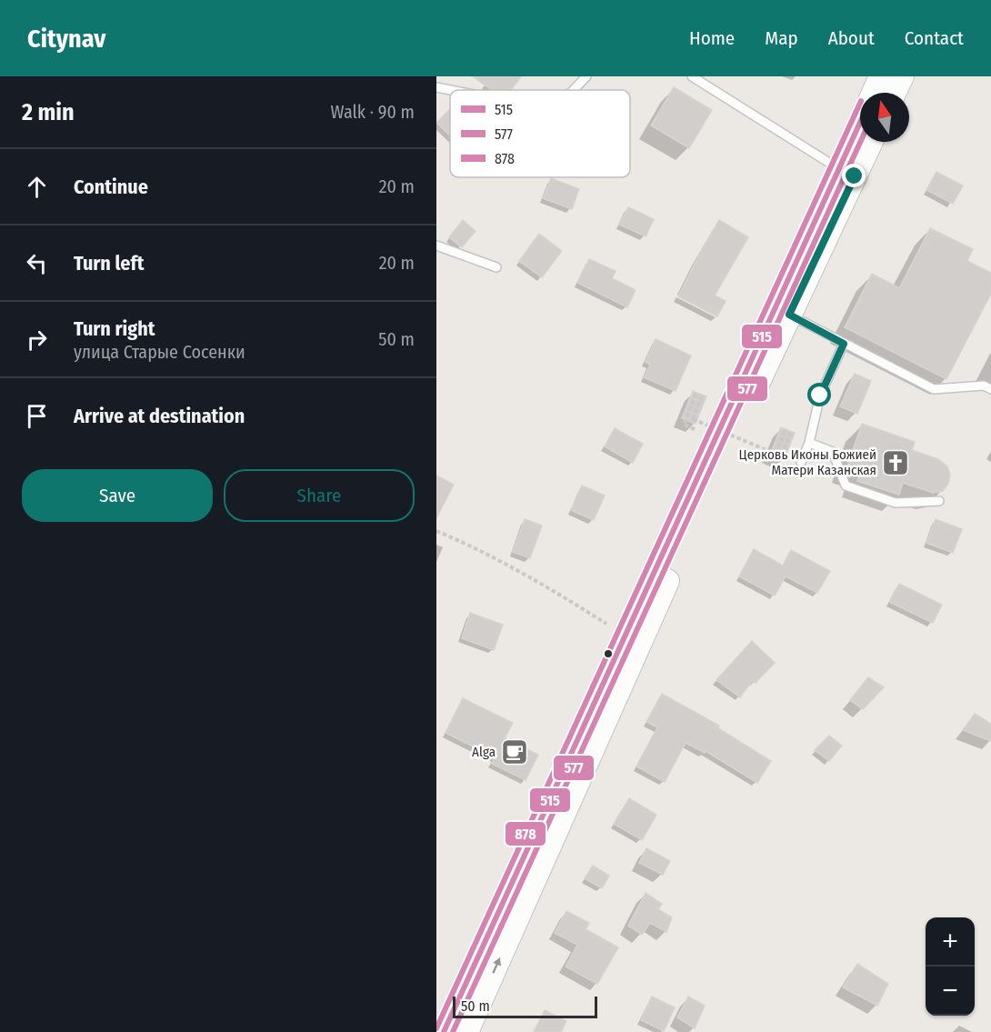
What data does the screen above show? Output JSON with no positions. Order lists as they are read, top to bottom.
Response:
{
  "places": {
    "church": ["Церковь Иконы Божией Матери Казанская"],
    "cafe": ["Alga"]
  },
  "lines": ["transit line 878", "transit line 515", "transit line 577"],
  "legend": ["515", "577", "878"],
  "scale_bar": "50 m",
  "north": "top",
  "page": {
    "header": "Citynav",
    "nav": [
      "Home",
      "Map",
      "About",
      "Contact"
    ],
    "heading": ["2 min", "Walk · 90 m"],
    "list": [
      ["Continue", "20 m"],
      ["Turn left", "20 m"],
      ["Turn right", "улица Старые Сосенки", "50 m"],
      "Arrive at destination"
    ],
    "buttons": ["Save", "Share"],
    "map_buttons": ["+", "−"],
    "scale": "50 m"
  }
}
